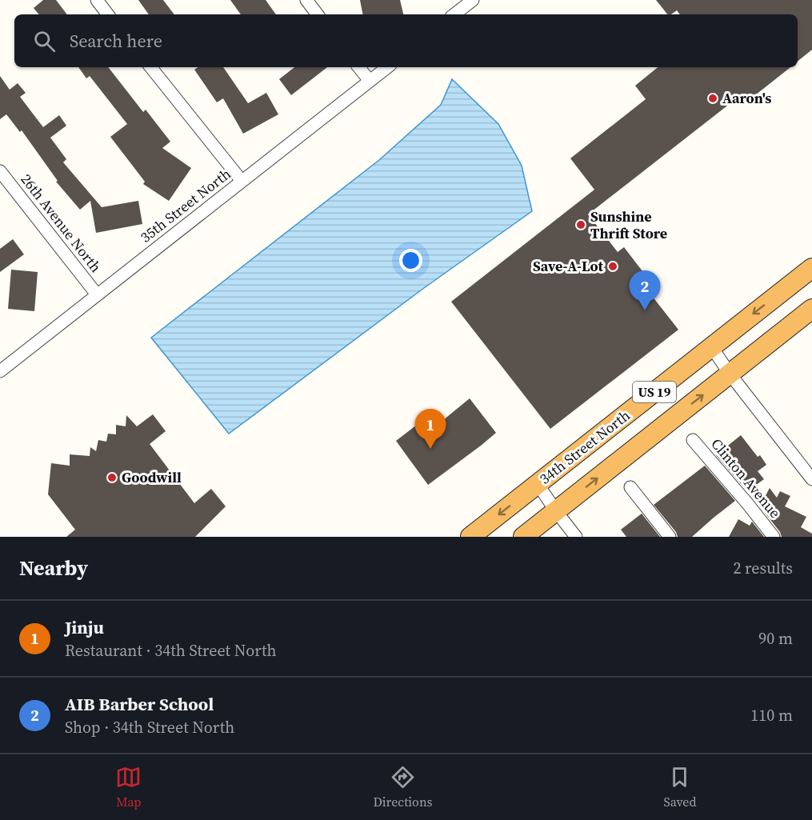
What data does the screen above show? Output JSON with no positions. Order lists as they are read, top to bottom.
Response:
{
  "streets": {
    "highway": ["US 19", "34th Street North"],
    "street": ["35th Street North", "26th Avenue North", "Clinton Avenue"]
  },
  "crossings": [
    ["35th Street North", "26th Avenue North"]
  ],
  "places": [
    "Aaron's",
    "Sunshine Thrift Store",
    "Save-A-Lot",
    "Goodwill"
  ],
  "page": {
    "search": "Search here",
    "pins": ["2", "1"],
    "heading": ["Nearby", "2 results"],
    "list": [
      {
        "mark": "1",
        "name": "Jinju",
        "note": "Restaurant · 34th Street North",
        "value": "90 m"
      },
      {
        "mark": "2",
        "name": "AIB Barber School",
        "note": "Shop · 34th Street North",
        "value": "110 m"
      }
    ],
    "nav": ["Map", "Directions", "Saved"]
  }
}
